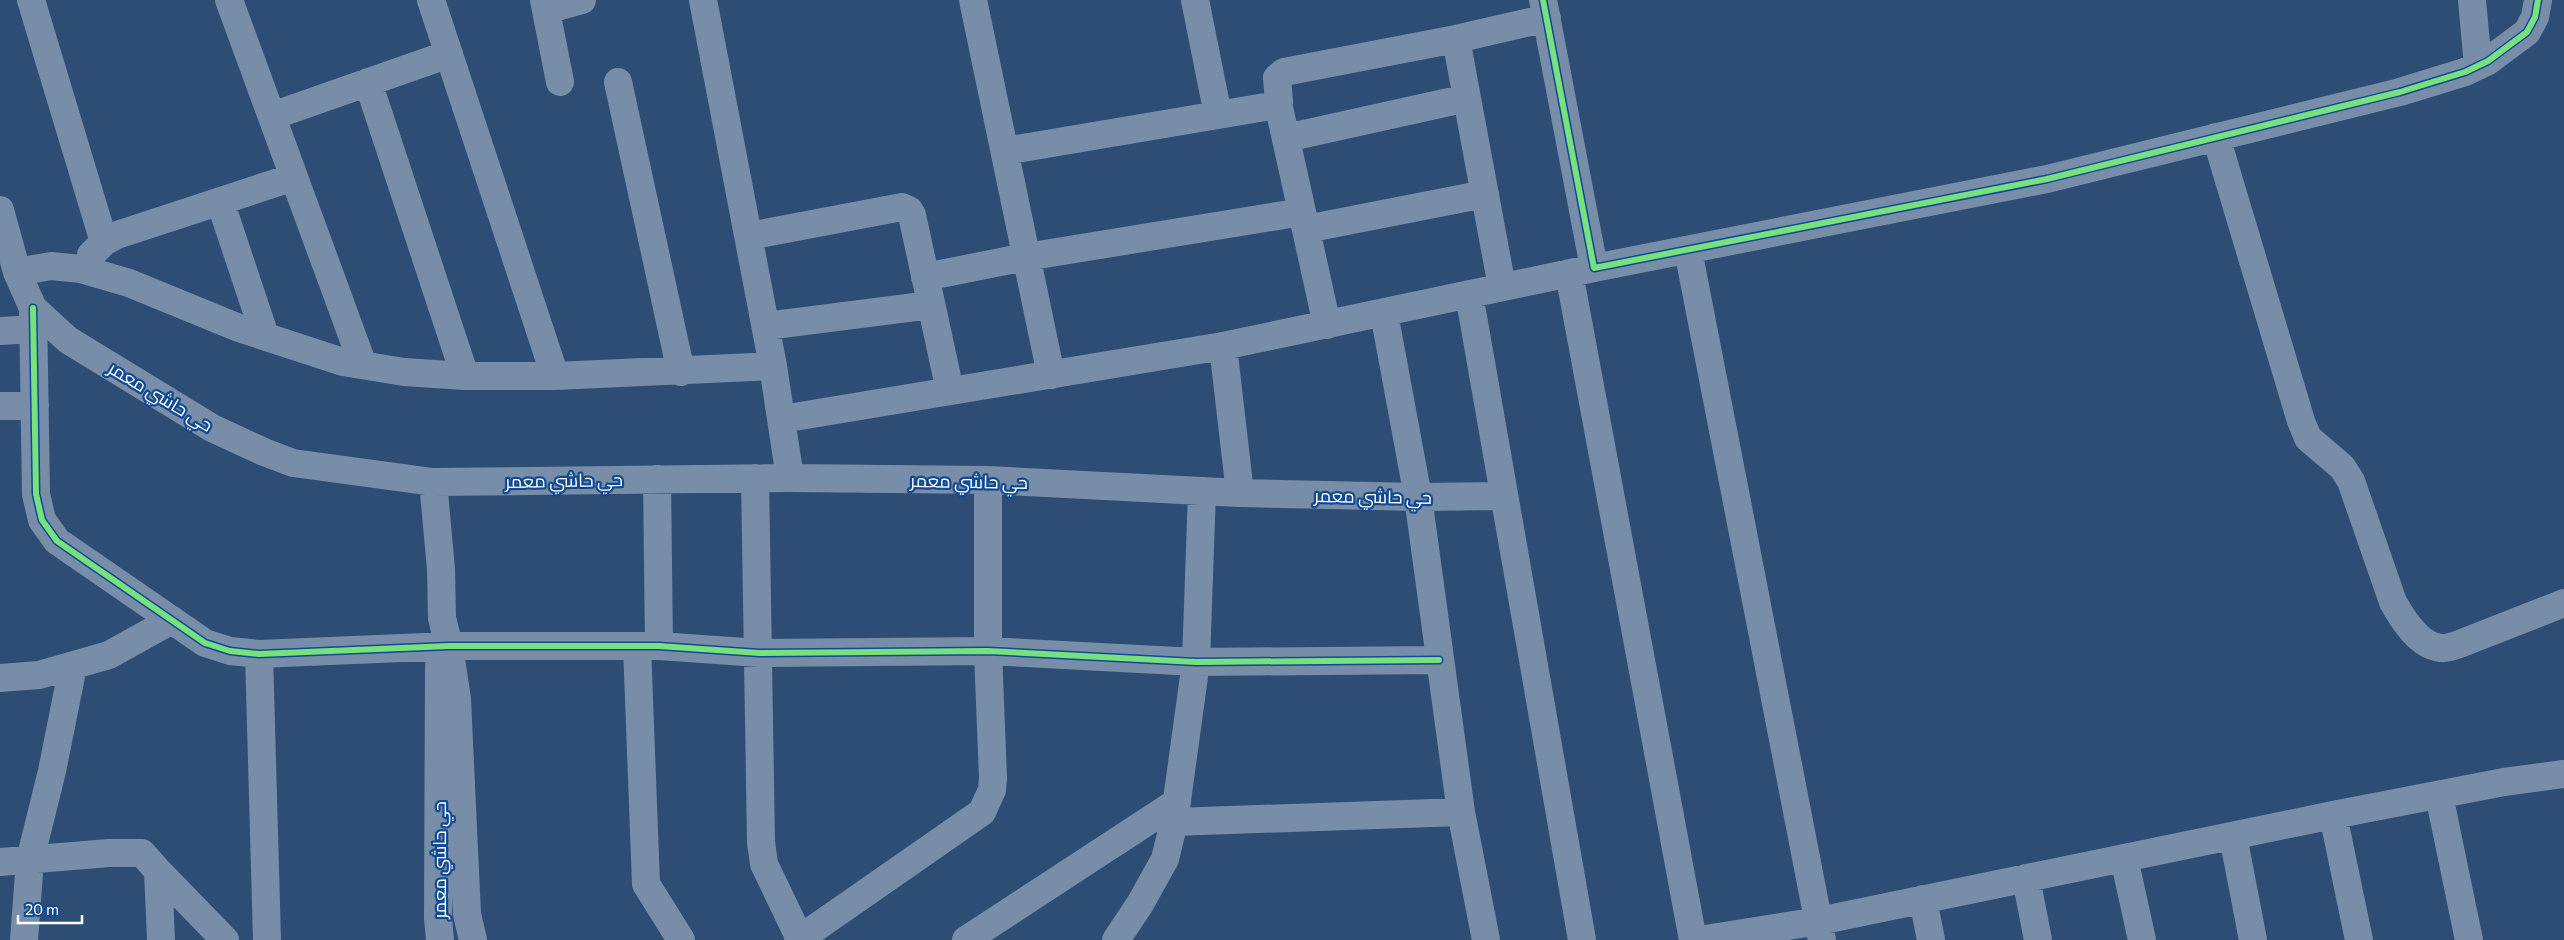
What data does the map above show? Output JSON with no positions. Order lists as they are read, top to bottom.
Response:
{
  "streets": {
    "street": ["حي حاشي معمر"]
  },
  "scale_bar": "20 m"
}
